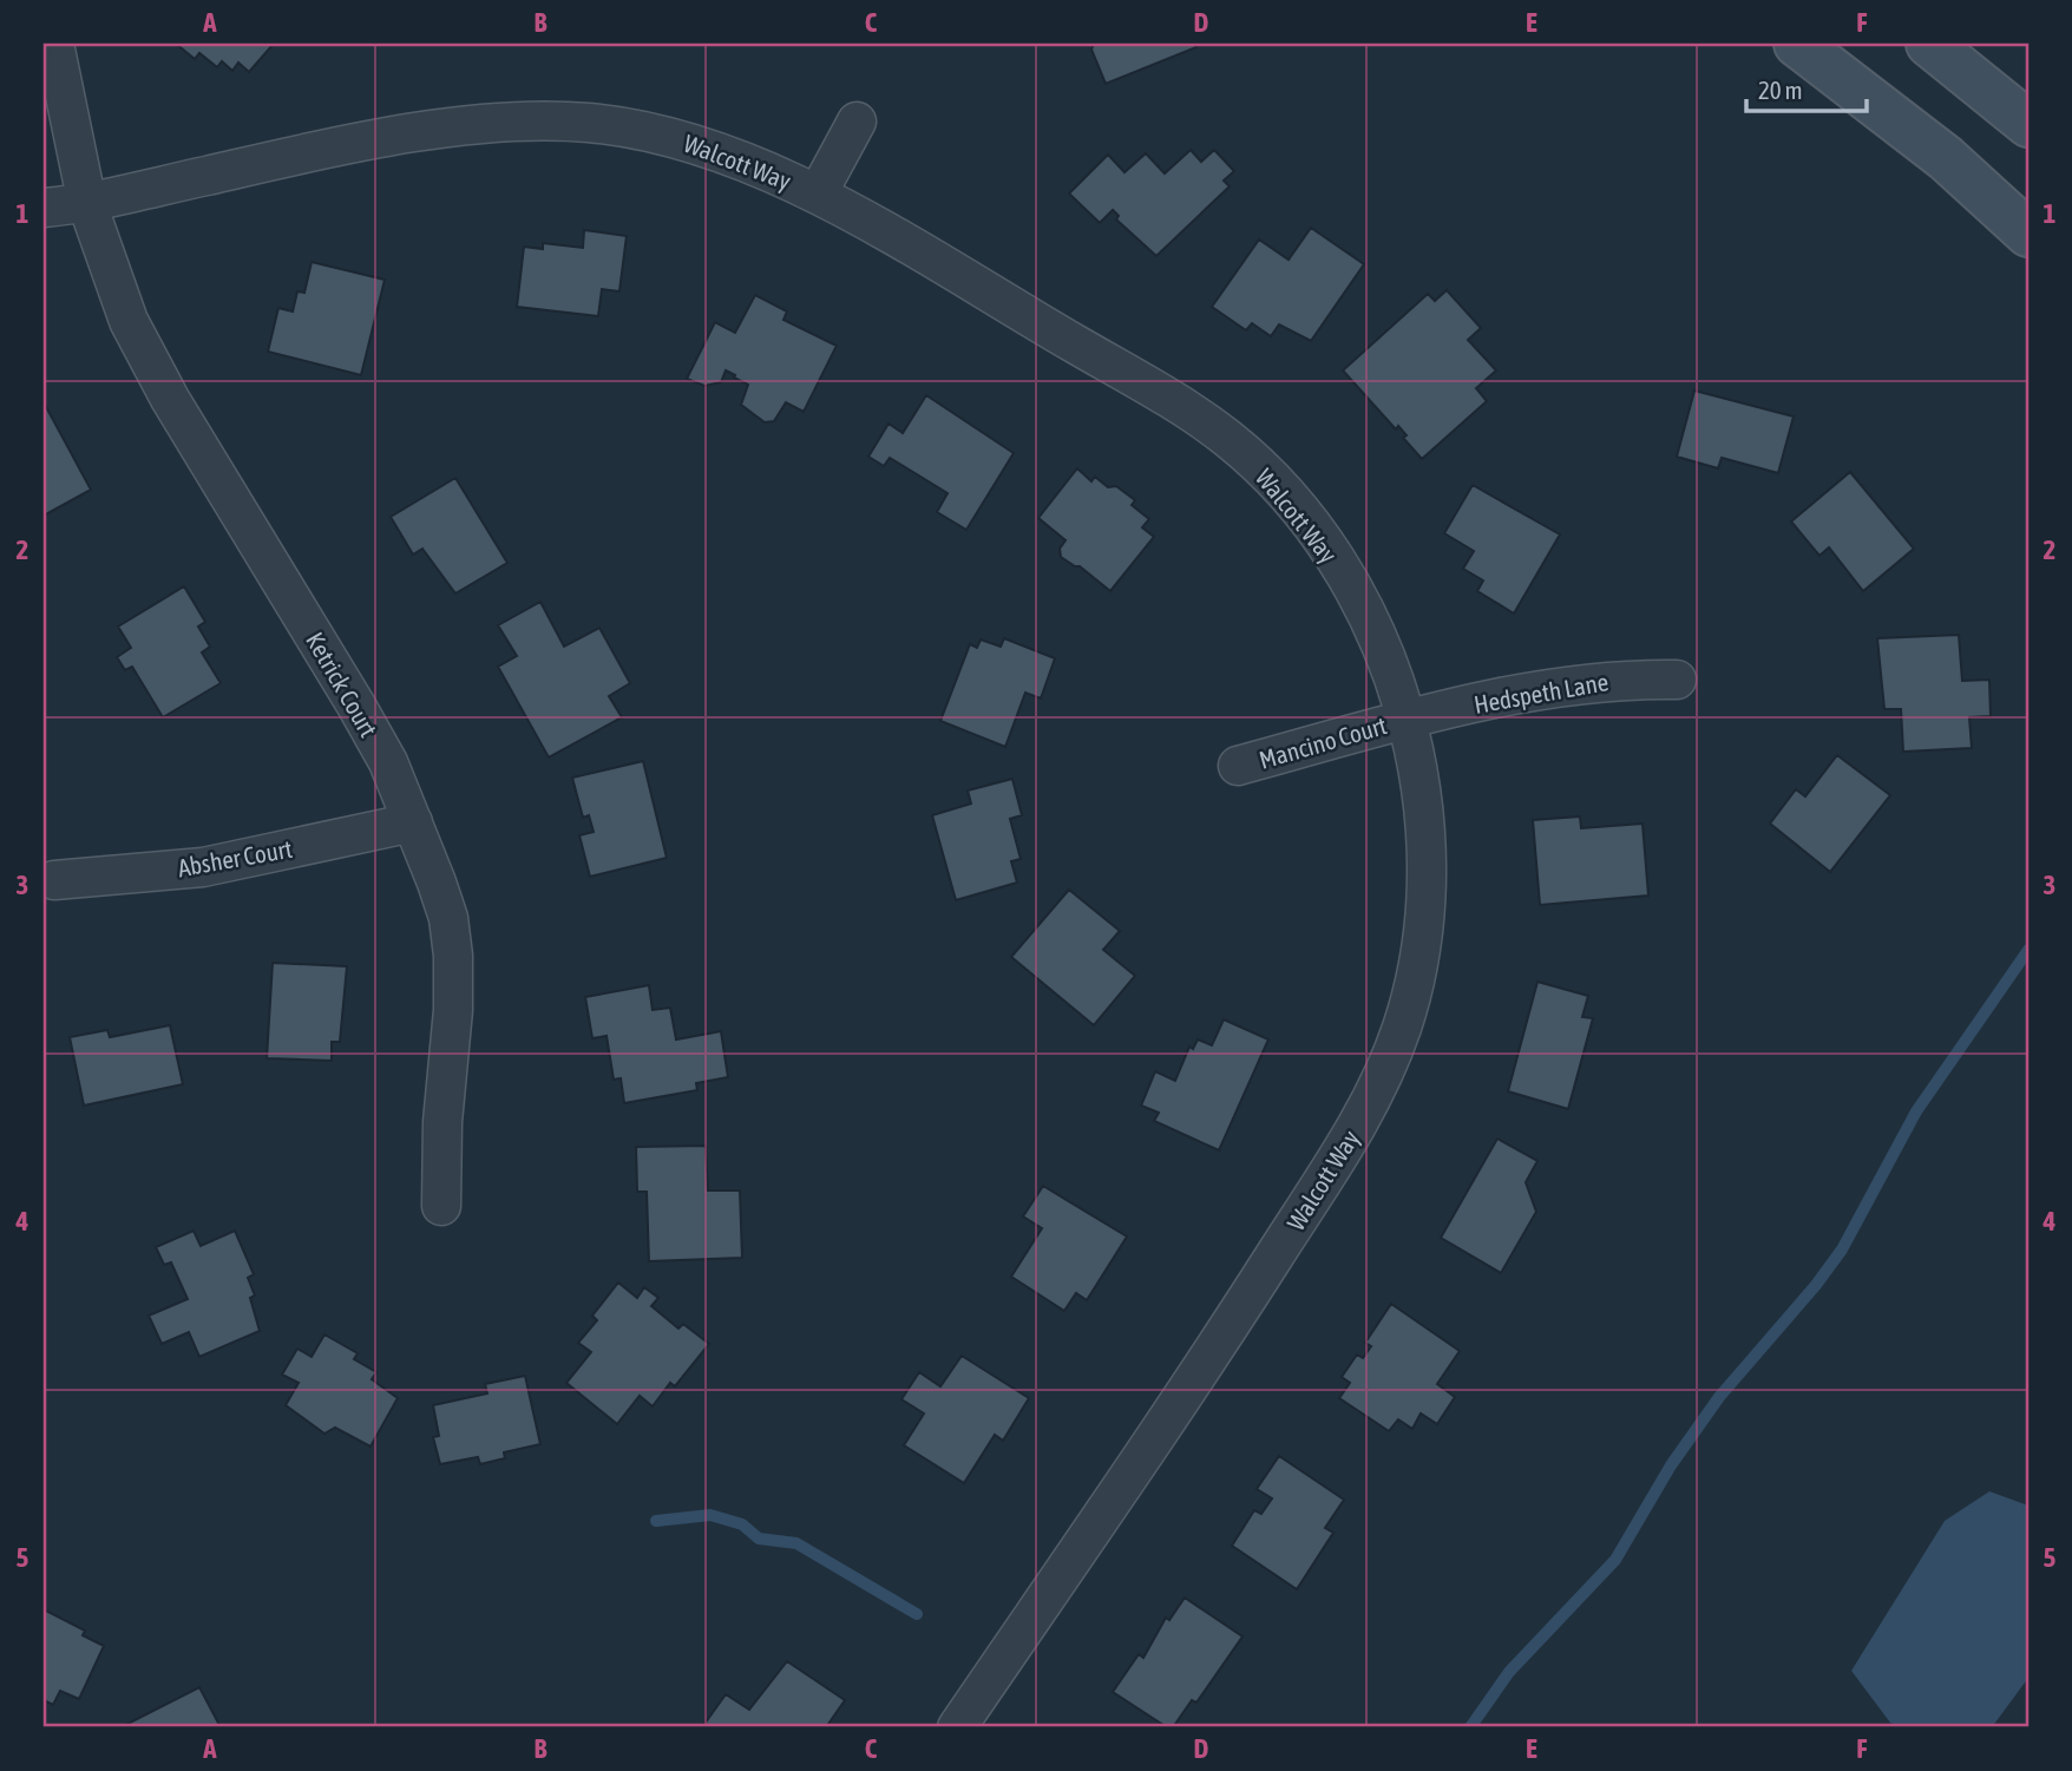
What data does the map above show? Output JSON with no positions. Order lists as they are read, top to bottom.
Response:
{
  "streets": {
    "street": [
      "Walcott Way",
      "Ketrick Court",
      "Hedspeth Lane",
      "Mancino Court",
      "Absher Court"
    ]
  },
  "crossings": [
    ["Walcott Way", "Ketrick Court"],
    ["Walcott Way", "Hedspeth Lane"],
    ["Walcott Way", "Mancino Court"],
    ["Ketrick Court", "Absher Court"],
    ["Hedspeth Lane", "Mancino Court"]
  ],
  "scale_bar": "20 m",
  "grid": {
    "columns": [
      "A",
      "B",
      "C",
      "D",
      "E",
      "F"
    ],
    "rows": [
      "1",
      "2",
      "3",
      "4",
      "5"
    ]
  }
}
